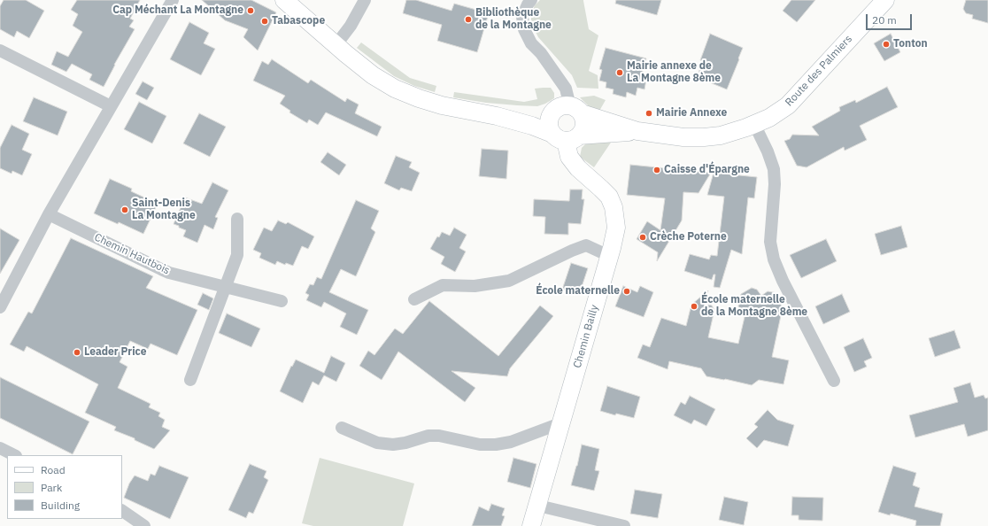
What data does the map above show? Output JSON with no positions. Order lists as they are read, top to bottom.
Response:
{
  "streets": {
    "main road": ["Route des Palmiers", "Chemin Bailly"],
    "street": ["Chemin Hautbois"]
  },
  "crossings": [
    ["Route des Palmiers", "Chemin Bailly"]
  ],
  "places": [
    "Cap Méchant La Montagne",
    "Bibliothèque de la Montagne",
    "Tabascope",
    "Tonton",
    "Mairie annexe de La Montagne 8ème",
    "Mairie Annexe",
    "Caisse d'Épargne",
    "Saint-Denis La Montagne",
    "Crèche Poterne",
    "École maternelle",
    "École maternelle de la Montagne 8ème",
    "Leader Price"
  ],
  "legend": ["Road", "Park", "Building"],
  "scale_bar": "20 m"
}
